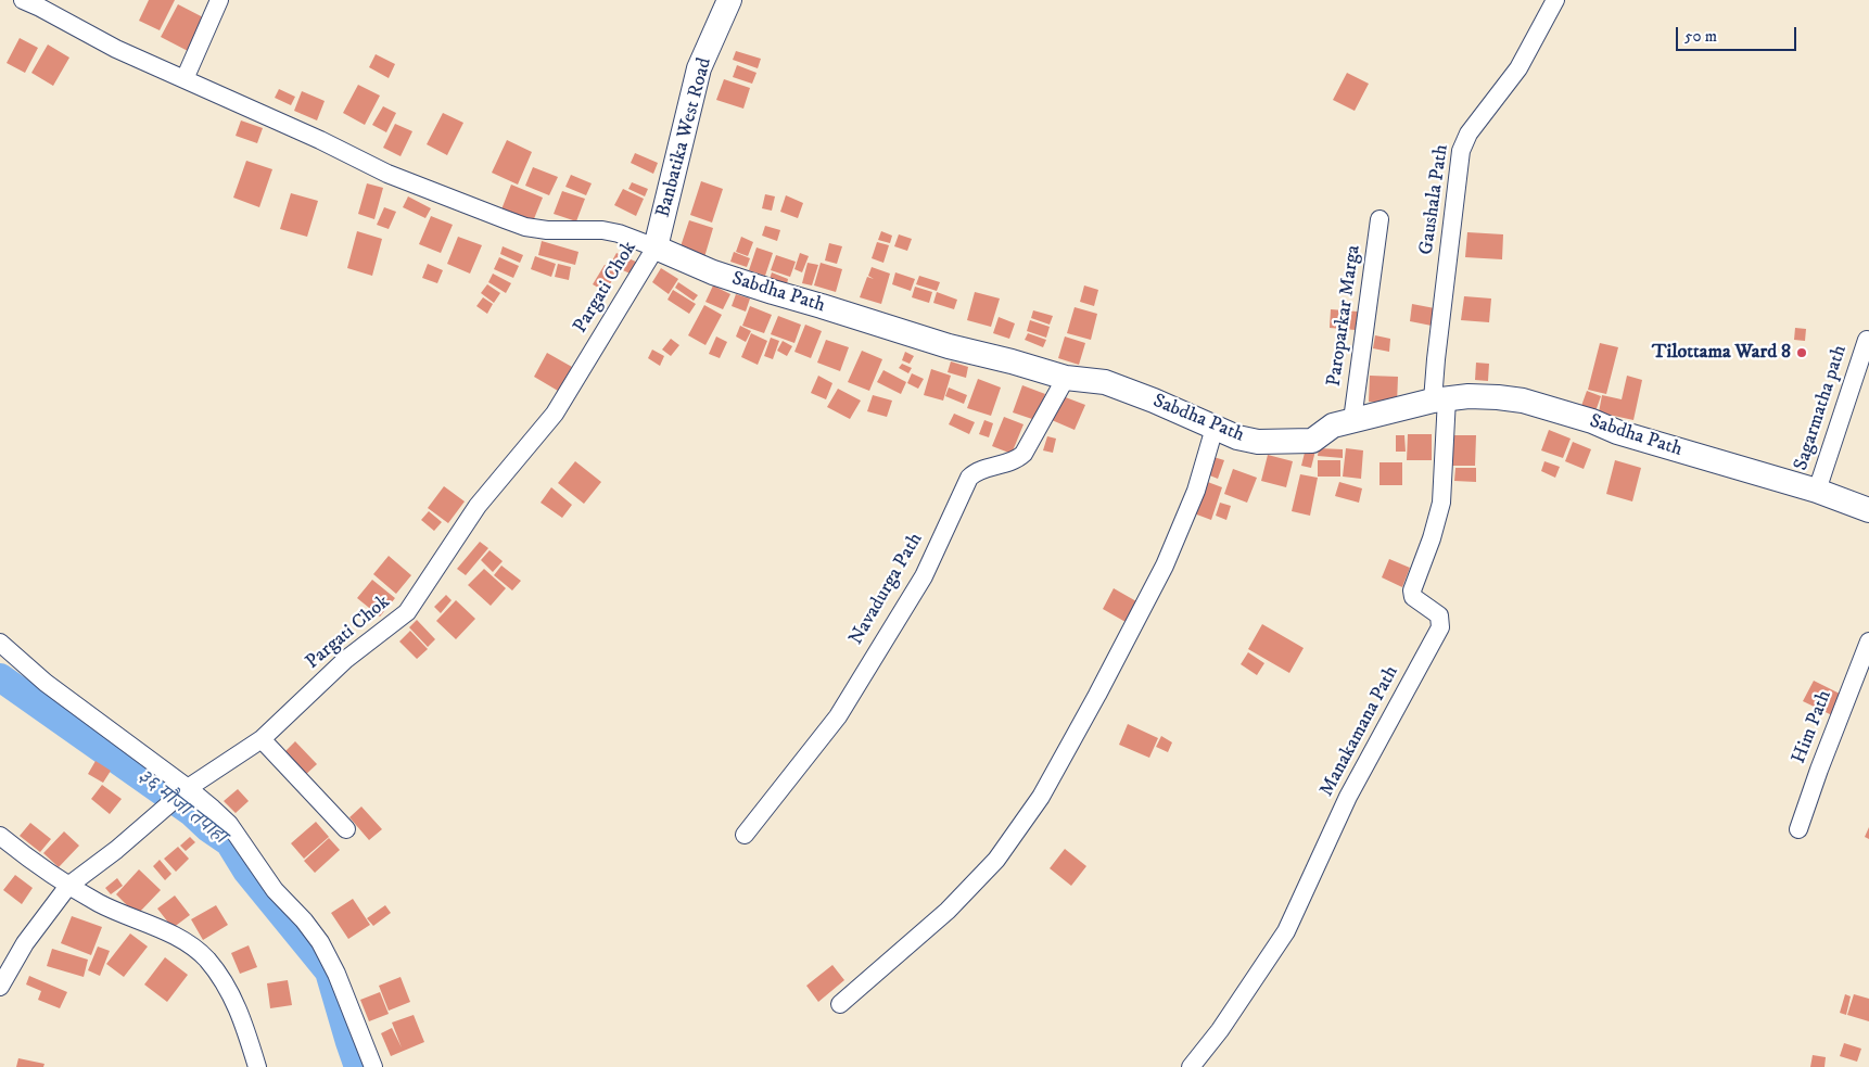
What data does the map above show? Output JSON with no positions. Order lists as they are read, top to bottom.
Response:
{
  "streets": {
    "street": [
      "Banbatika West Road",
      "Gaushala Path",
      "Pargati Chok",
      "Sabdha Path",
      "Paroparkar Marga",
      "Sagarmatha path",
      "Navadurga Path",
      "Him Path",
      "Manakamana Path"
    ]
  },
  "crossings": [
    ["Banbatika West Road", "Pargati Chok"],
    ["Banbatika West Road", "Sabdha Path"],
    ["Gaushala Path", "Sabdha Path"],
    ["Gaushala Path", "Manakamana Path"],
    ["Pargati Chok", "Sabdha Path"],
    ["Sabdha Path", "Paroparkar Marga"],
    ["Sabdha Path", "Sagarmatha path"],
    ["Sabdha Path", "Navadurga Path"],
    ["Sabdha Path", "Manakamana Path"]
  ],
  "water": ["३६ मौजा तपाहा"],
  "places": ["Tilottama Ward 8"],
  "scale_bar": "50 m"
}
